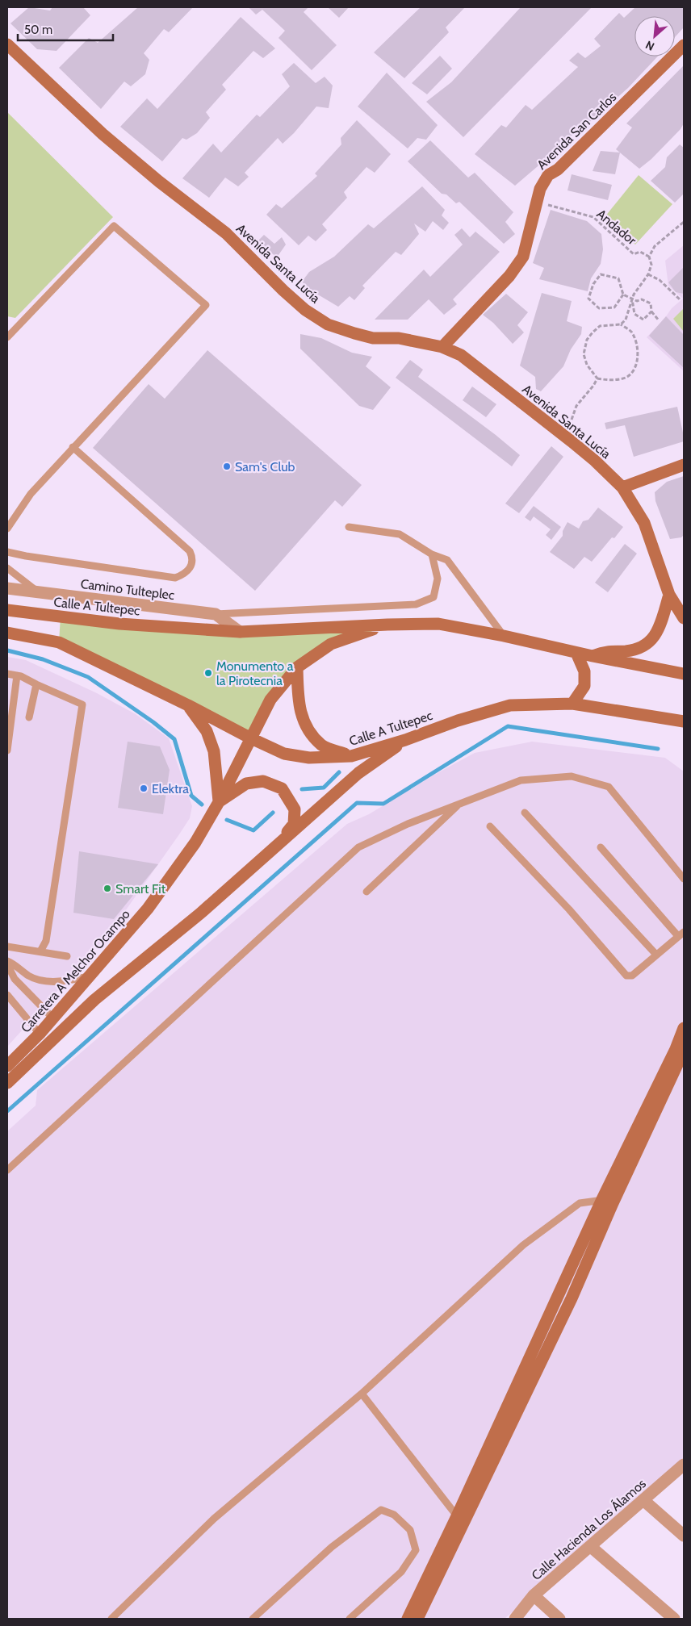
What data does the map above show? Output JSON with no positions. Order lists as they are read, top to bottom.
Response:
{
  "streets": {
    "main road": [
      "Avenida San Carlos",
      "Avenida Santa Lucía",
      "Calle A Tultepec",
      "Carretera A Melchor Ocampo"
    ],
    "street": ["Camino Tulteplec", "Calle Hacienda Los Álamos"],
    "path": ["Andador"]
  },
  "crossings": [
    ["Avenida San Carlos", "Avenida Santa Lucía"],
    ["Camino Tulteplec", "Calle A Tultepec"],
    ["Calle A Tultepec", "Carretera A Melchor Ocampo"]
  ],
  "places": [
    "Sam's Club",
    "Monumento a la Pirotecnia",
    "Elektra",
    "Smart Fit"
  ],
  "scale_bar": "50 m",
  "north": "bottom left"
}
